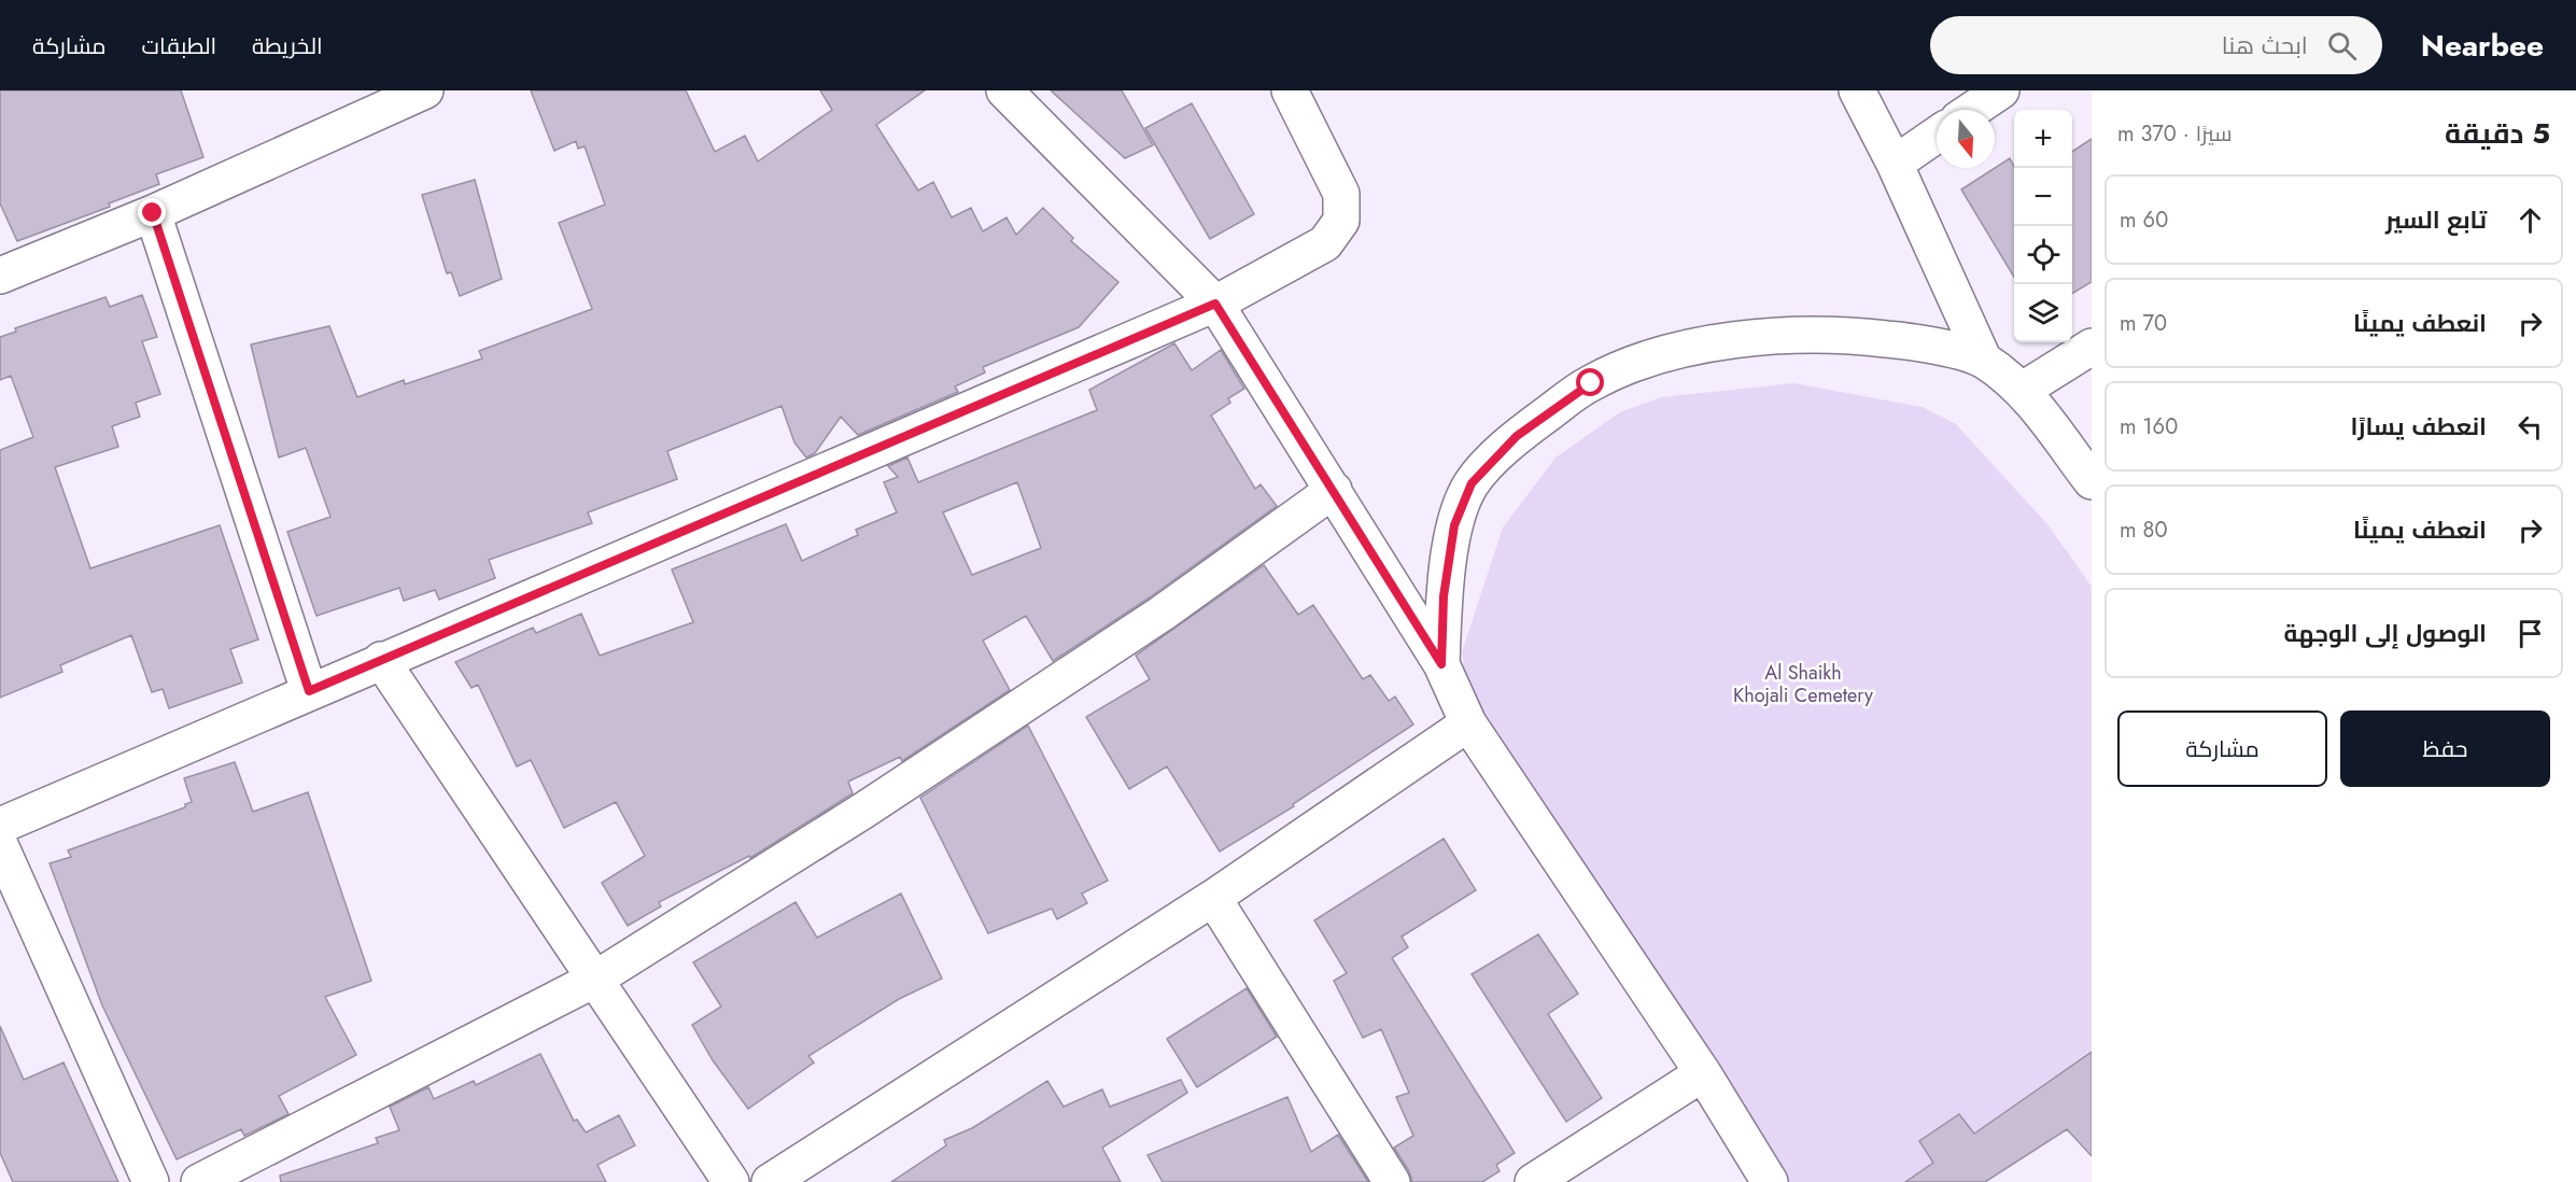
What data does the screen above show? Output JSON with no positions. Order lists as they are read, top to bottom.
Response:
{
  "parks": ["Al Shaikh Khojali Cemetery"],
  "north": "bottom",
  "page": {
    "header": "Nearbee",
    "search": "ابحث هنا",
    "nav": ["الخريطة", "الطبقات", "مشاركة"],
    "heading": ["5 دقيقة", "سيرًا · 370 m"],
    "map_buttons": ["+", "−"],
    "list": [
      ["تابع السير", "60 m"],
      ["انعطف يمينًا", "70 m"],
      ["انعطف يسارًا", "160 m"],
      ["انعطف يمينًا", "80 m"],
      "الوصول إلى الوجهة"
    ],
    "buttons": ["حفظ", "مشاركة"]
  }
}
